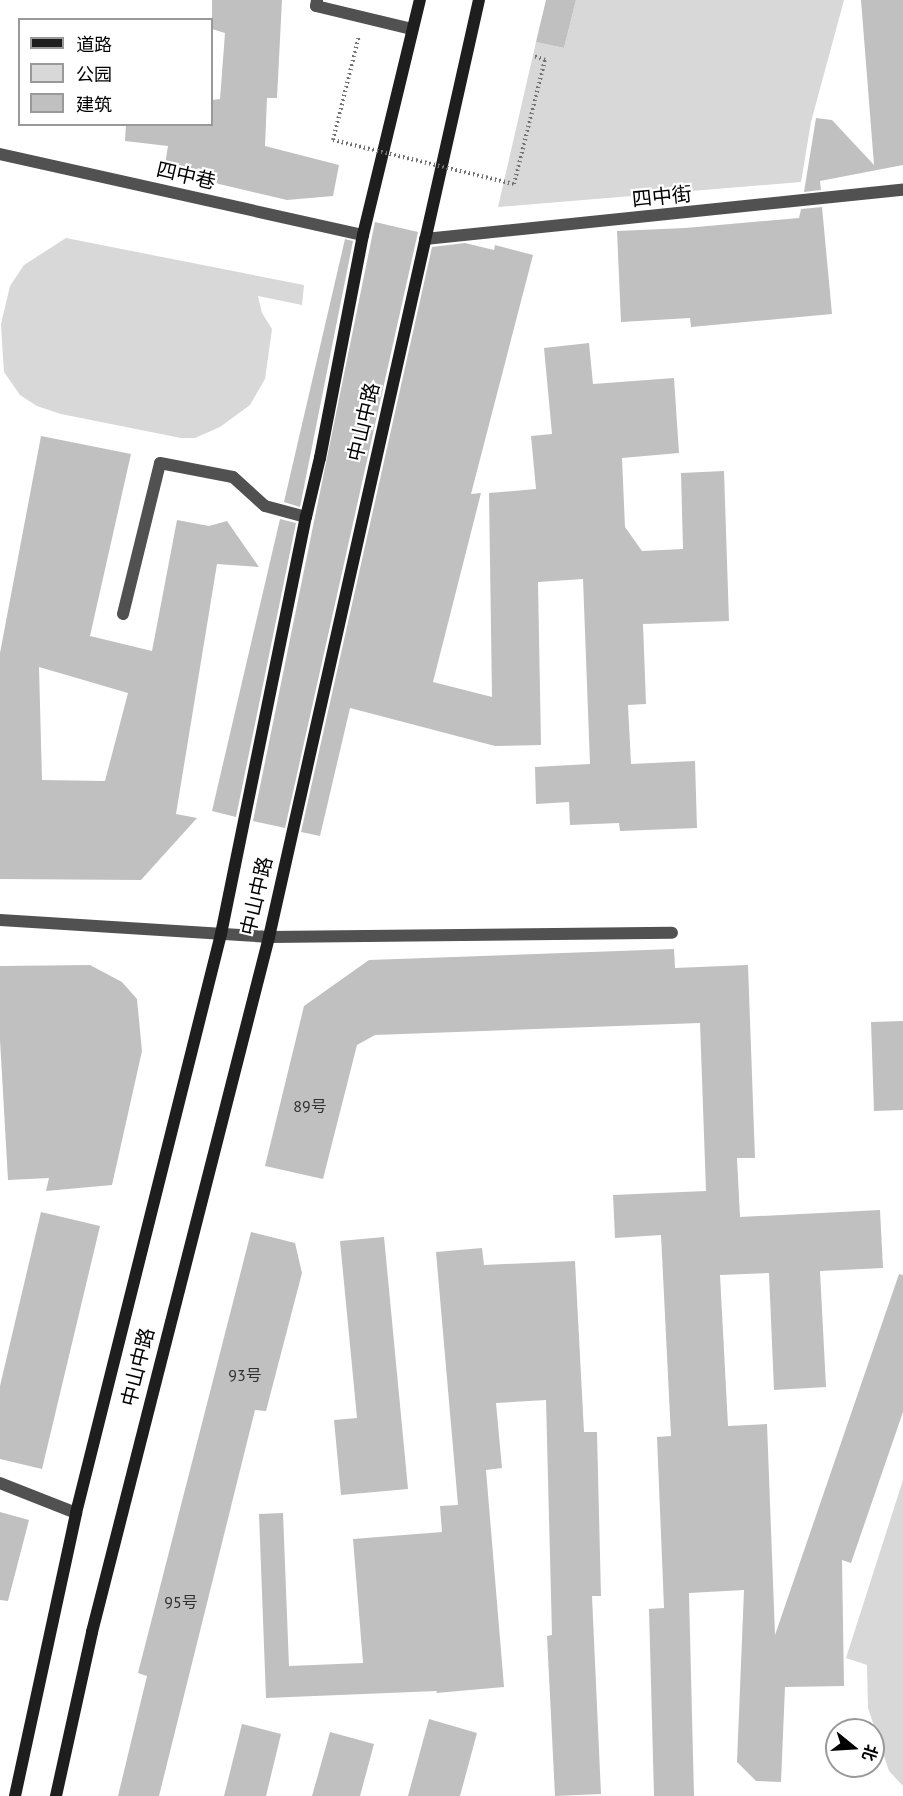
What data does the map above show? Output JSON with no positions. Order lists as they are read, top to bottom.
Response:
{
  "streets": {
    "main road": ["中山中路"],
    "street": ["四中巷", "四中街"]
  },
  "crossings": [
    ["四中巷", "中山中路"],
    ["四中街", "中山中路"]
  ],
  "house_numbers": ["89号", "93号", "95号"],
  "legend": ["道路", "公园", "建筑"],
  "north": "right"
}
